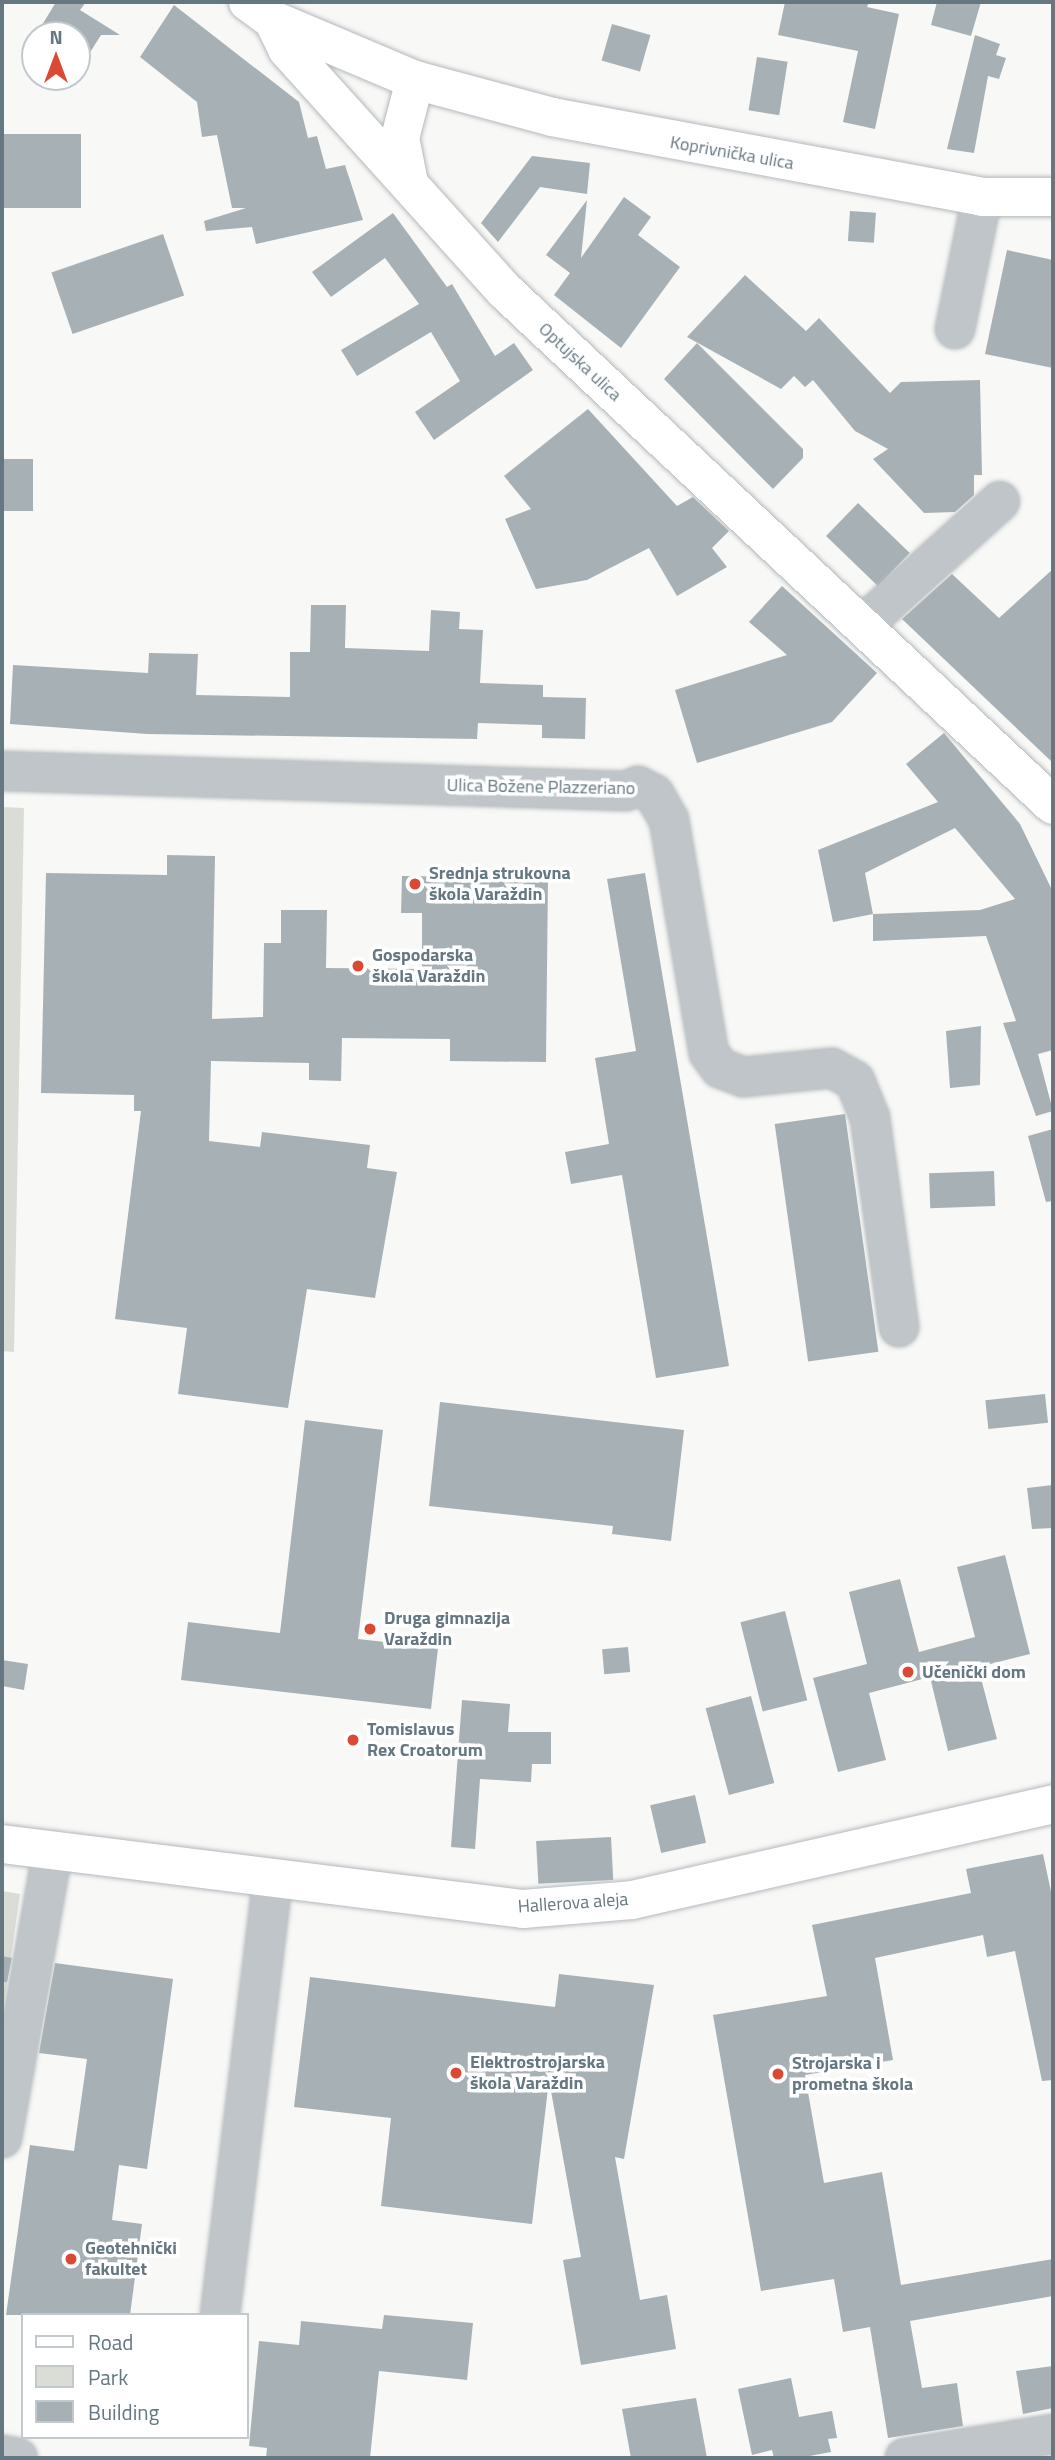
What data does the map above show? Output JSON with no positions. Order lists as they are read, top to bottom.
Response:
{
  "streets": {
    "main road": ["Koprivnička ulica", "Optujska ulica", "Hallerova aleja"],
    "street": ["Ulica Božene Plazzeriano"]
  },
  "places": [
    "Srednja strukovna škola Varaždin",
    "Gospodarska škola Varaždin",
    "Druga gimnazija Varaždin",
    "Učenički dom",
    "Tomislavus Rex Croatorum",
    "Elektrostrojarska škola Varaždin",
    "Strojarska i prometna škola",
    "Geotehnički fakultet"
  ],
  "legend": ["Road", "Park", "Building"],
  "north": "top"
}
